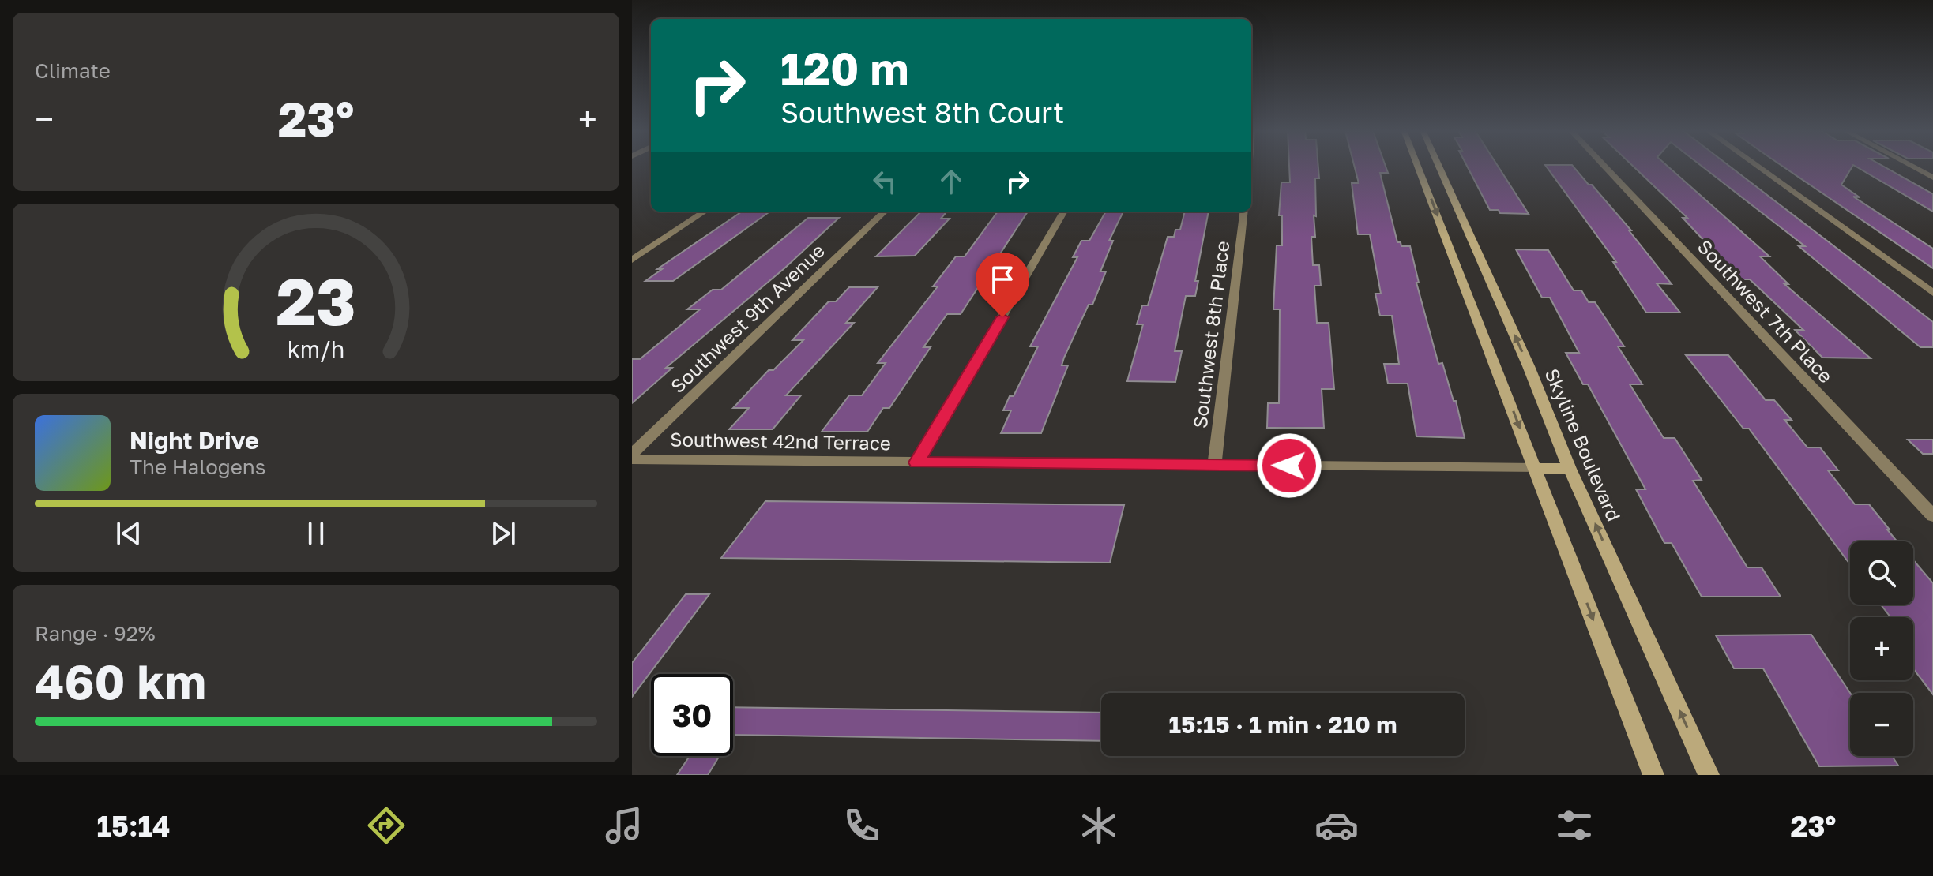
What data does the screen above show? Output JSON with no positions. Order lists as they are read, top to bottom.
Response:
{
  "streets": {
    "street": [
      "Southwest 7th Place",
      "Southwest 9th Avenue",
      "Southwest 8th Place",
      "Southwest 42nd Terrace",
      "Skyline Boulevard"
    ]
  },
  "crossings": [
    ["Southwest 8th Place", "Southwest 42nd Terrace"]
  ],
  "page": {
    "tile": [
      "Climate",
      ["Range · 92%", "460 km"]
    ],
    "turn": ["120 m", "Southwest 8th Court"],
    "heat": ["−", "23°", "+"],
    "song": ["Night Drive", "The Halogens"],
    "map_buttons": ["+", "−"],
    "limit": "30",
    "trip": "15:15 · 1 min · 210 m",
    "tabs": ["15:14", "23°"],
    "gauge": ["23", "km/h"]
  }
}
